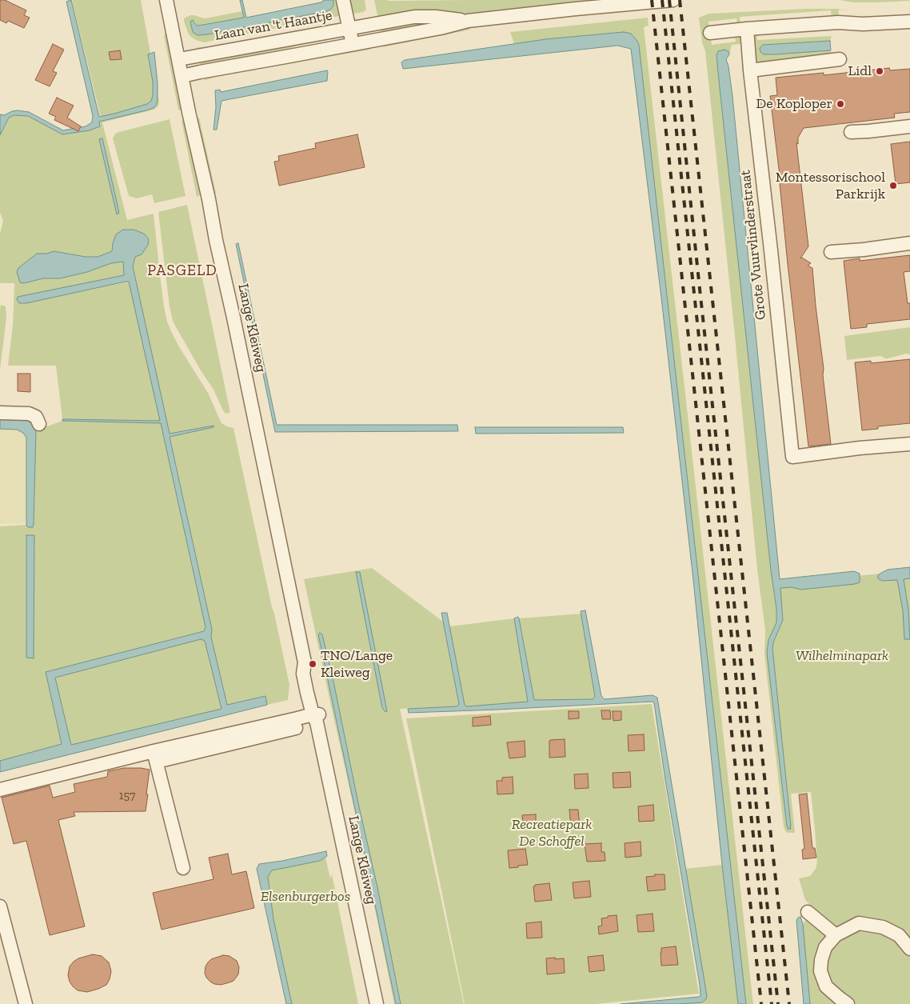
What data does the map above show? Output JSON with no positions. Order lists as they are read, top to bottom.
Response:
{
  "streets": {
    "street": ["Laan van 't Haantje", "Grote Vuurvlinderstraat", "Lange Kleiweg"]
  },
  "crossings": [
    ["Laan van 't Haantje", "Lange Kleiweg"]
  ],
  "districts": ["PASGELD"],
  "parks": ["Wilhelminapark", "Recreatiepark De Schoffel", "Elsenburgerbos"],
  "places": [
    "Lidl",
    "De Koploper",
    "Montessorischool Parkrijk",
    "TNO/Lange Kleiweg"
  ],
  "house_numbers": ["157"]
}
